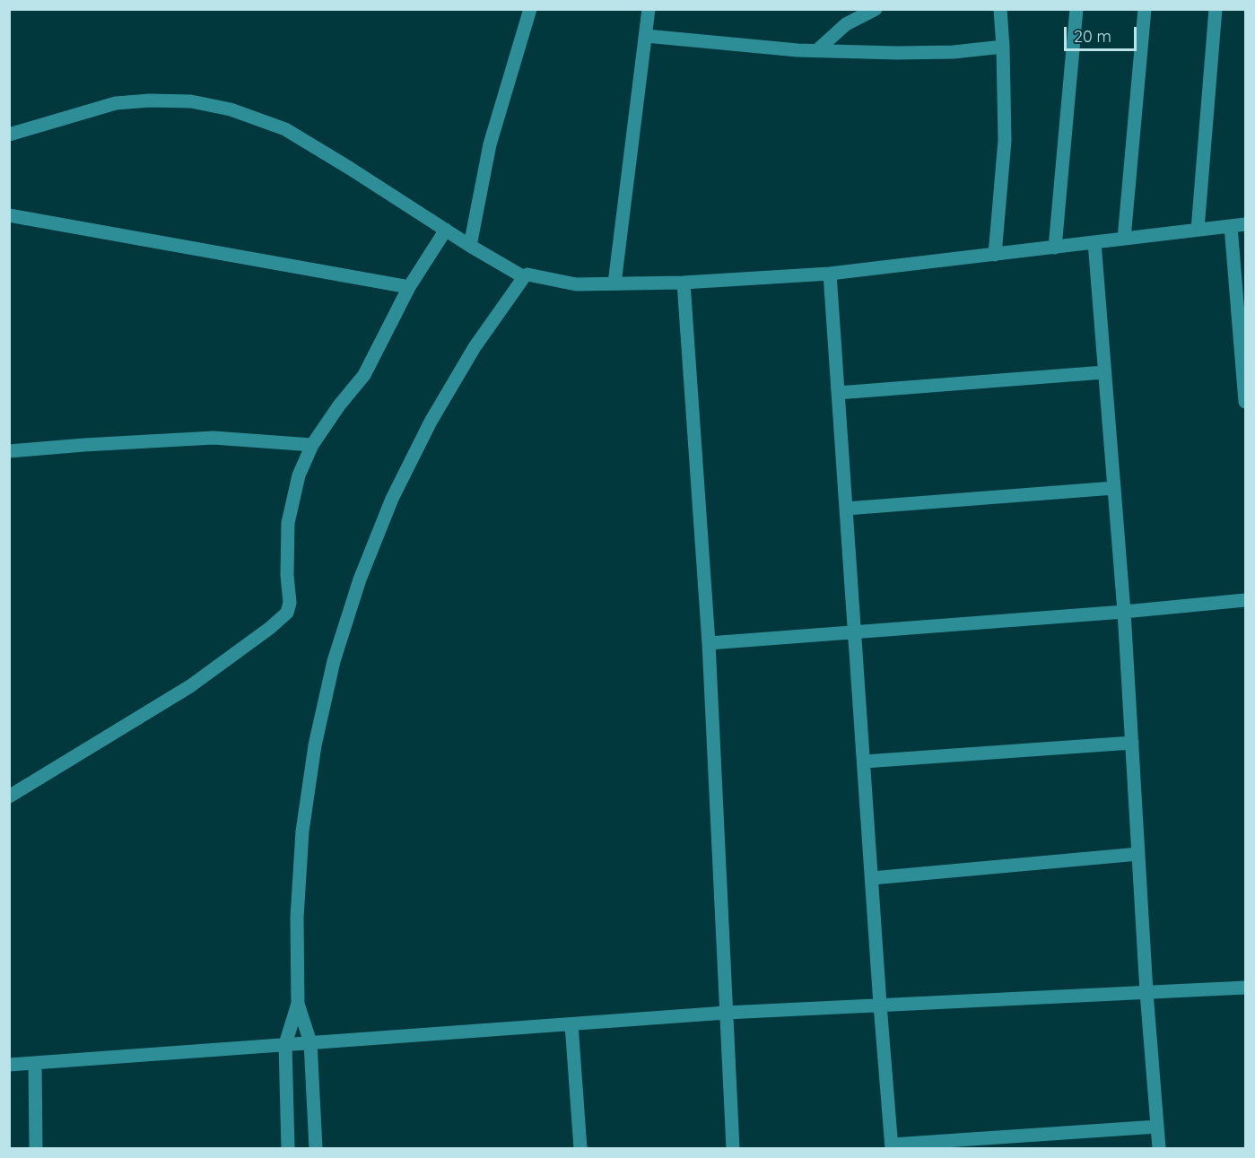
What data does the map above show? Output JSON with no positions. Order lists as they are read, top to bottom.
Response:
{
  "scale_bar": "20 m"
}
